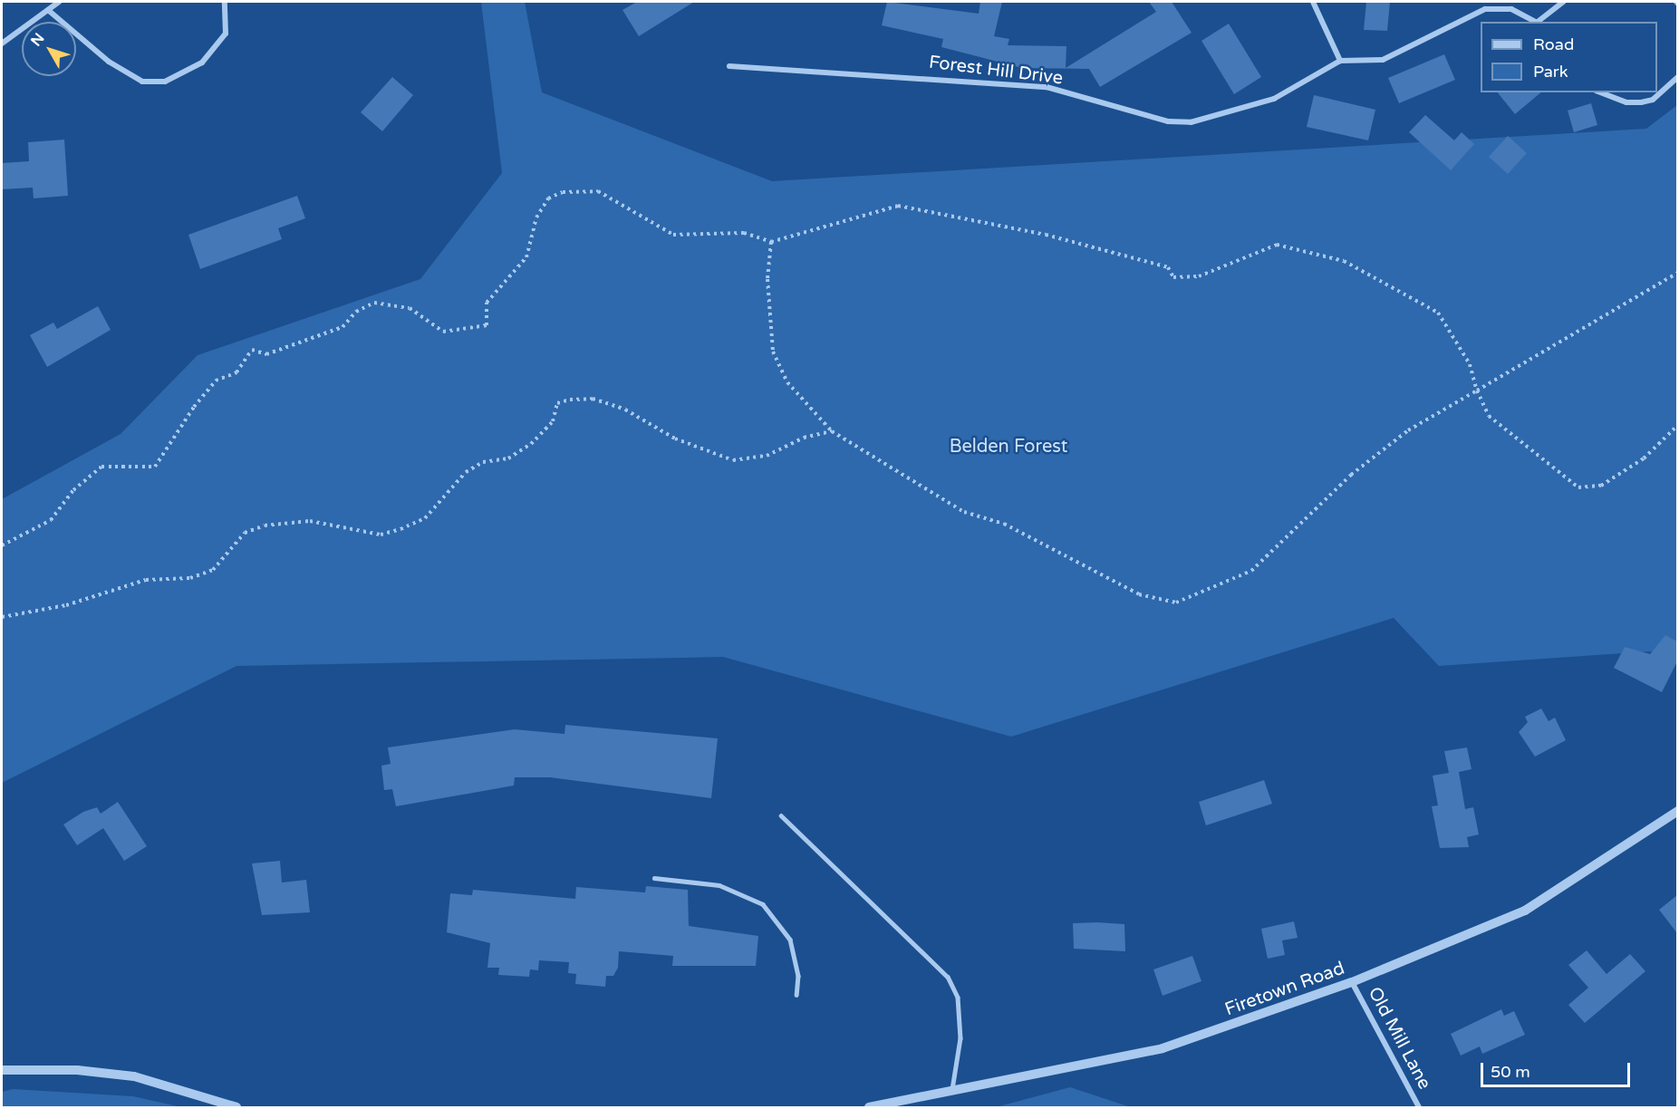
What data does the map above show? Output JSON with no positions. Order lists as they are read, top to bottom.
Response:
{
  "streets": {
    "street": ["Forest Hill Drive", "Firetown Road", "Old Mill Lane"]
  },
  "crossings": [
    ["Firetown Road", "Old Mill Lane"]
  ],
  "parks": ["Belden Forest"],
  "legend": ["Road", "Park"],
  "scale_bar": "50 m",
  "north": "top left"
}
